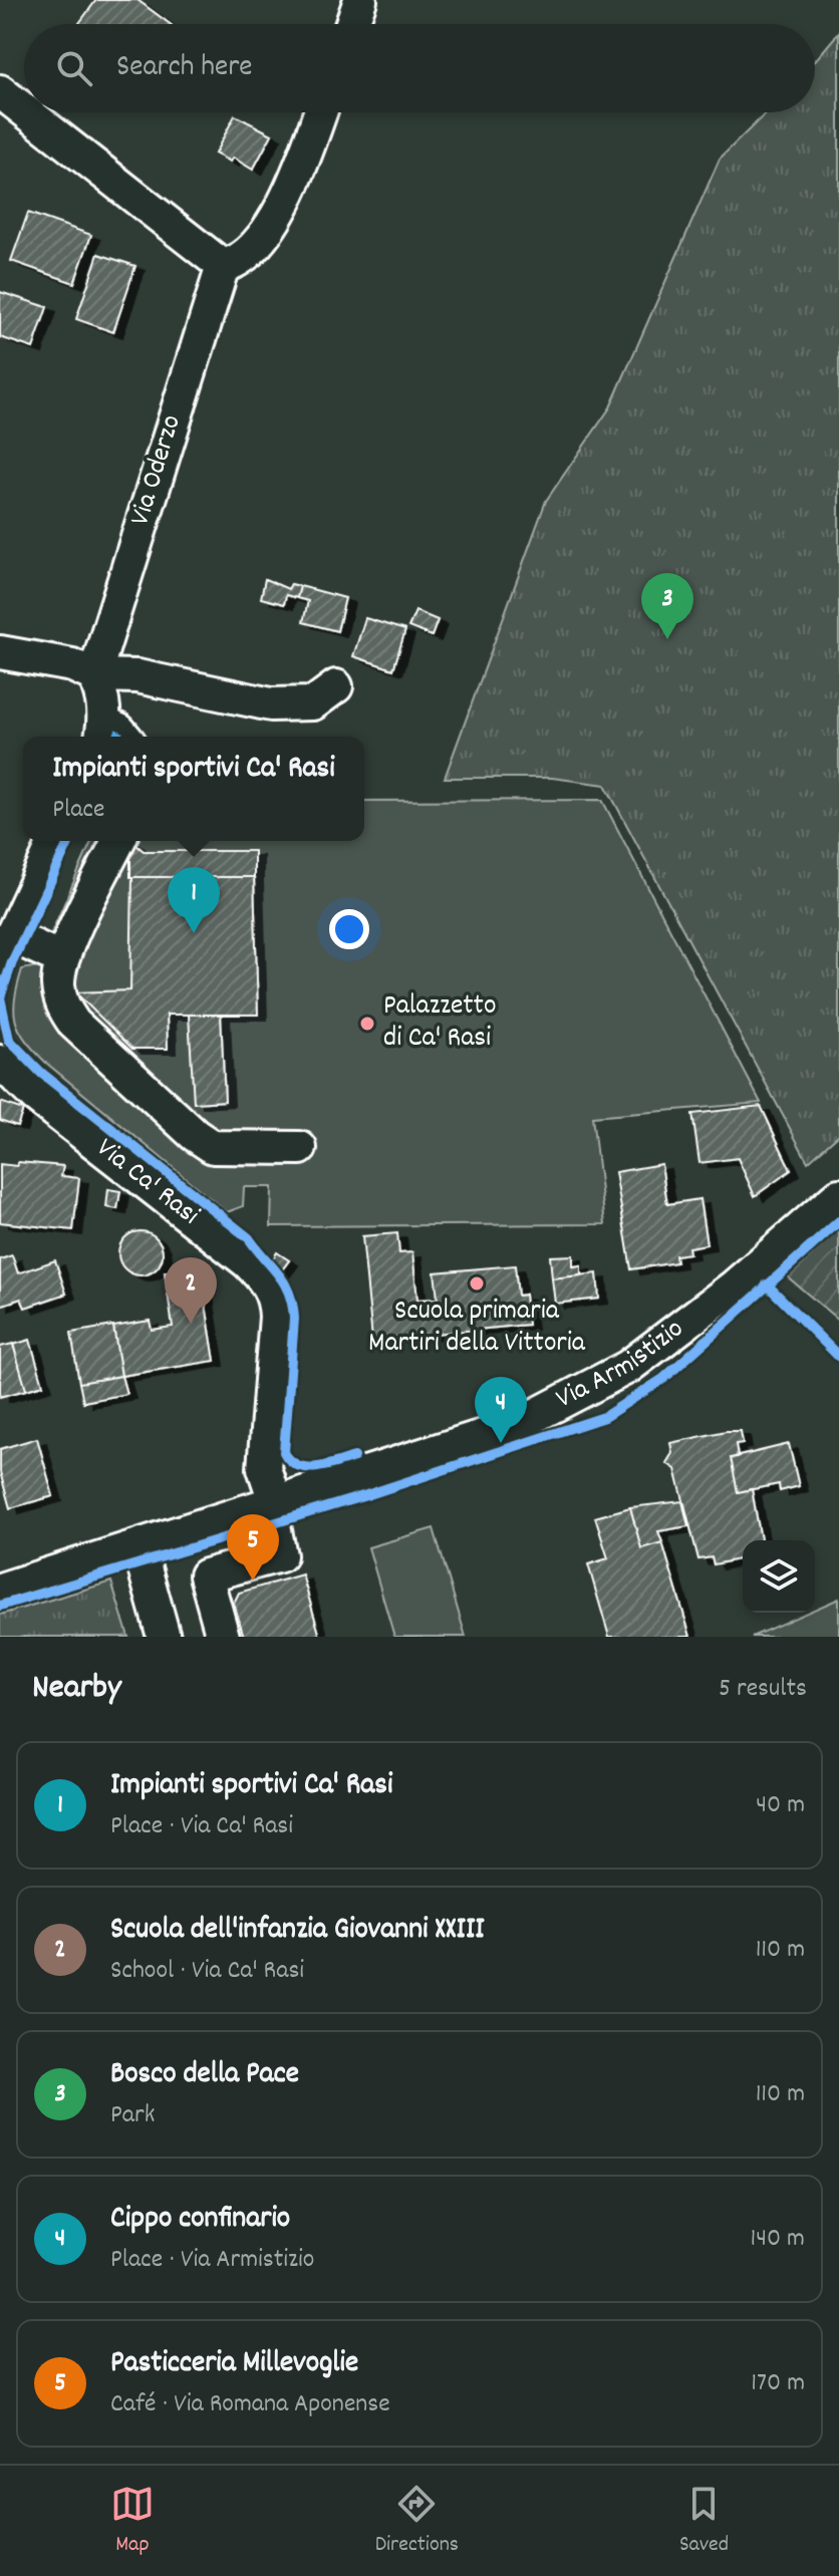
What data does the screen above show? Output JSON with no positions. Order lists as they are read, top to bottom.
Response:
{
  "streets": {
    "street": ["Via Oderzo", "Via Ca' Rasi", "Via Armistizio"]
  },
  "crossings": [
    ["Via Ca' Rasi", "Via Armistizio"]
  ],
  "places": ["Palazzetto di Ca' Rasi", "Scuola primaria Martiri della Vittoria"],
  "page": {
    "search": "Search here",
    "pins": [
      "3",
      "1",
      "2",
      "4",
      "5"
    ],
    "popup": ["Impianti sportivi Ca' Rasi", "Place"],
    "heading": ["Nearby", "5 results"],
    "list": [
      {
        "mark": "1",
        "name": "Impianti sportivi Ca' Rasi",
        "note": "Place · Via Ca' Rasi",
        "value": "40 m"
      },
      {
        "mark": "2",
        "name": "Scuola dell'infanzia Giovanni XXIII",
        "note": "School · Via Ca' Rasi",
        "value": "110 m"
      },
      {
        "mark": "3",
        "name": "Bosco della Pace",
        "note": "Park",
        "value": "110 m"
      },
      {
        "mark": "4",
        "name": "Cippo confinario",
        "note": "Place · Via Armistizio",
        "value": "140 m"
      },
      {
        "mark": "5",
        "name": "Pasticceria Millevoglie",
        "note": "Café · Via Romana Aponense",
        "value": "170 m"
      }
    ],
    "nav": ["Map", "Directions", "Saved"]
  }
}
